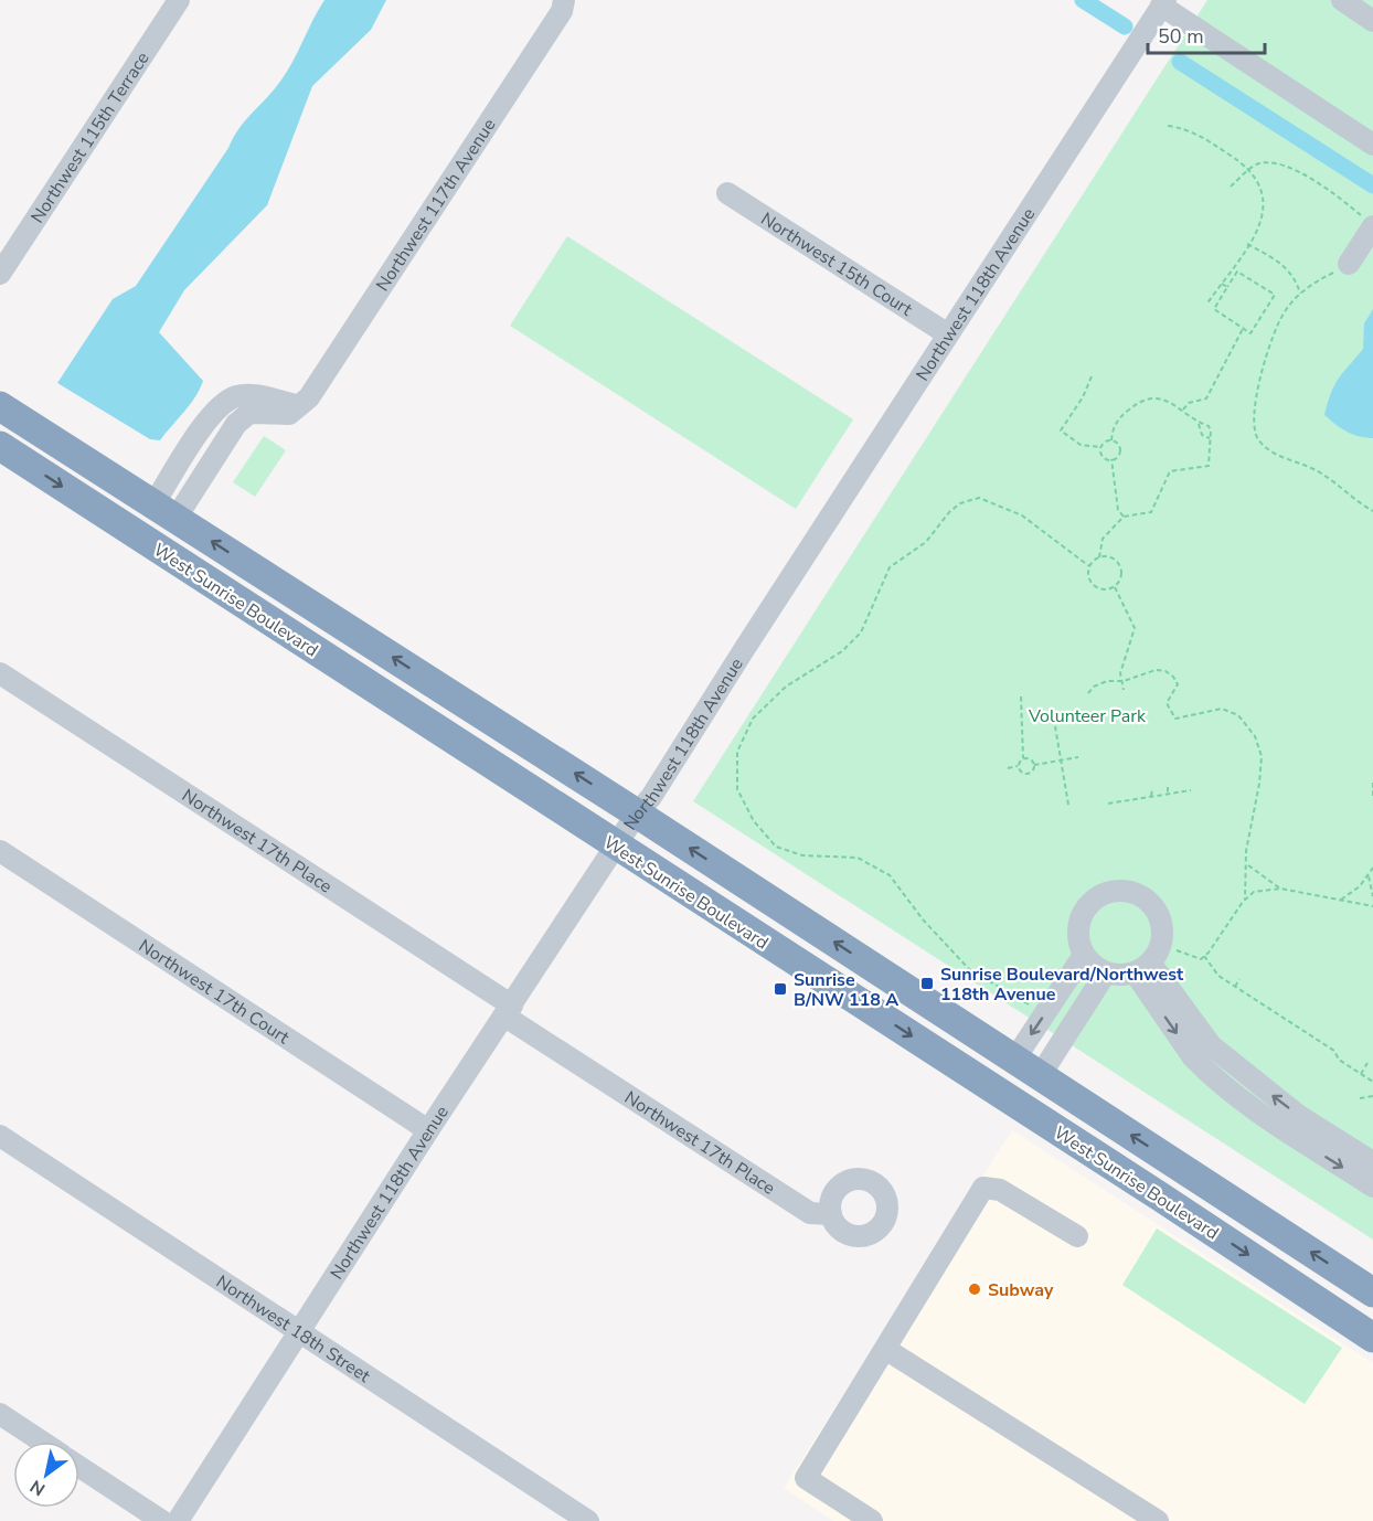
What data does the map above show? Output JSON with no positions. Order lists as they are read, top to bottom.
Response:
{
  "streets": {
    "highway": ["West Sunrise Boulevard"],
    "street": [
      "Northwest 115th Terrace",
      "Northwest 117th Avenue",
      "Northwest 15th Court",
      "Northwest 118th Avenue",
      "Northwest 17th Place",
      "Northwest 17th Court",
      "Northwest 18th Street"
    ]
  },
  "crossings": [
    ["Northwest 15th Court", "Northwest 118th Avenue"],
    ["Northwest 118th Avenue", "West Sunrise Boulevard"],
    ["Northwest 118th Avenue", "Northwest 17th Place"],
    ["Northwest 118th Avenue", "Northwest 17th Court"],
    ["Northwest 118th Avenue", "Northwest 18th Street"]
  ],
  "parks": ["Volunteer Park"],
  "places": {
    "transit": ["Sunrise Boulevard/Northwest 118th Avenue", "Sunrise B/NW 118 A"],
    "other": ["Subway"]
  },
  "scale_bar": "50 m",
  "north": "bottom left"
}
